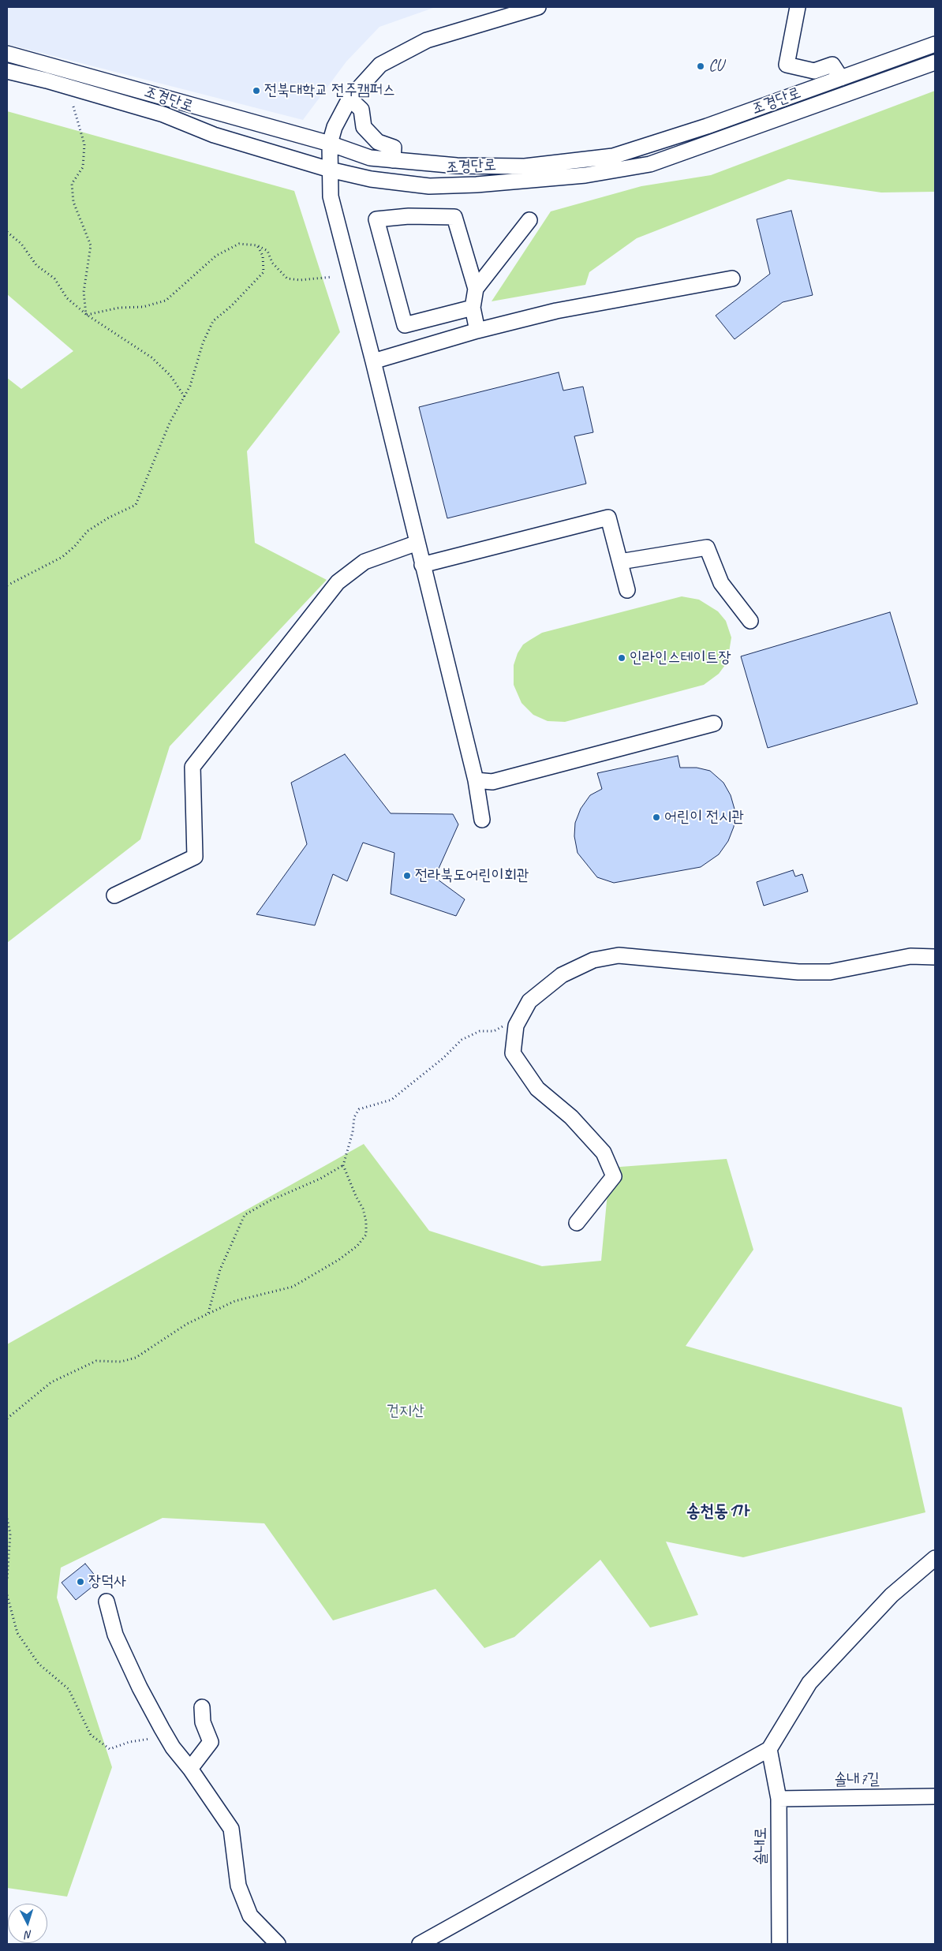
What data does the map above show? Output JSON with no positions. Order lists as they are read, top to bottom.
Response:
{
  "streets": {
    "street": ["조경단로", "솔내7길", "솔내로"]
  },
  "crossings": [
    ["솔내7길", "솔내로"]
  ],
  "districts": ["송천동1가"],
  "parks": ["건지산"],
  "places": [
    "CU",
    "전북대학교 전주캠퍼스",
    "인라인스테이트장",
    "어린이 전시관",
    "전라북도어린이회관",
    "장덕사"
  ],
  "north": "bottom"
}
